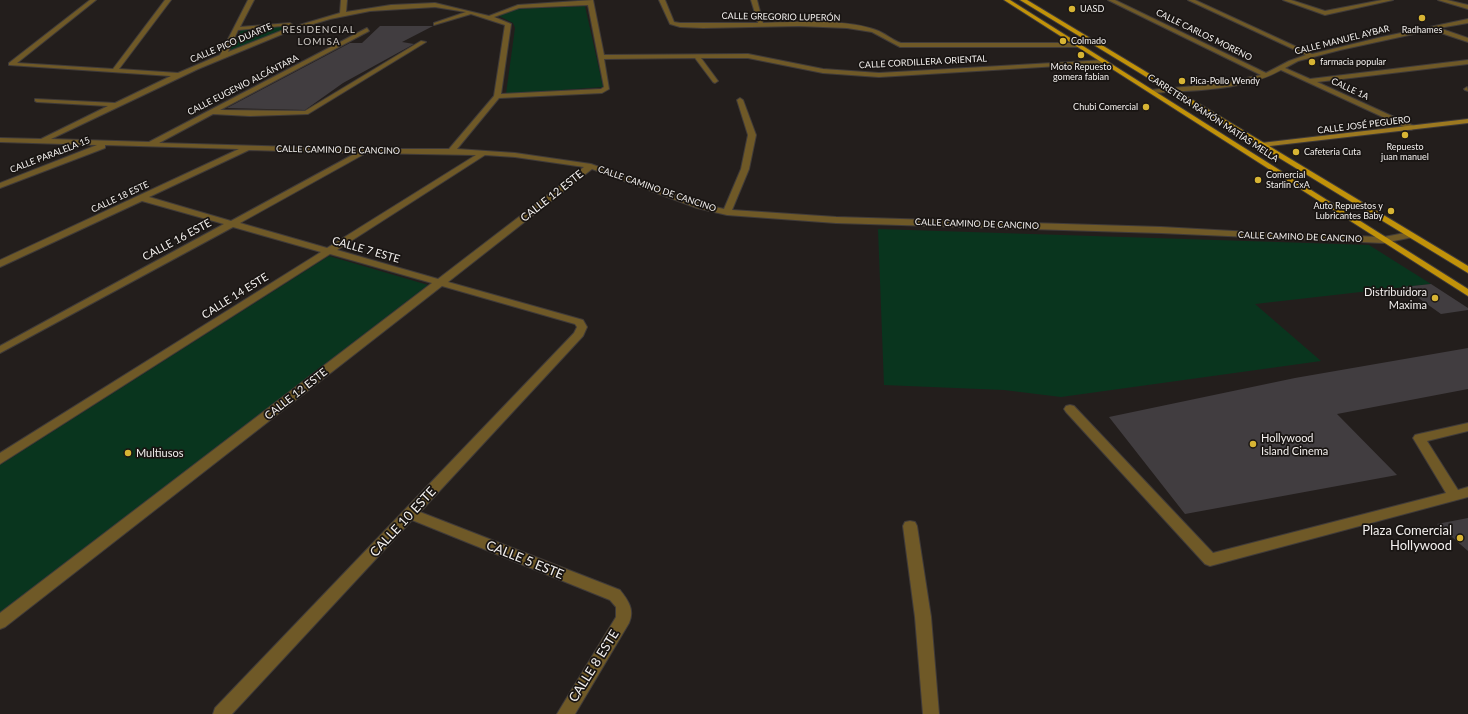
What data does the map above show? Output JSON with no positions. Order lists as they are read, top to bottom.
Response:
{
  "streets": {
    "main road": ["CARRETERA RAMÓN MATÍAS MELLA", "CALLE JOSÉ PEGUERO"],
    "street": [
      "CALLE GREGORIO LUPERÓN",
      "CALLE CARLOS MORENO",
      "CALLE MANUEL AYBAR",
      "CALLE PICO DUARTE",
      "CALLE CORDILLERA ORIENTAL",
      "CALLE EUGENIO ALCÁNTARA",
      "CALLE 1A",
      "CALLE CAMINO DE CANCINO",
      "CALLE PARALELA 15",
      "CALLE 12 ESTE",
      "CALLE 18 ESTE",
      "CALLE 16 ESTE",
      "CALLE 7 ESTE",
      "CALLE 14 ESTE",
      "CALLE 10 ESTE",
      "CALLE 5 ESTE",
      "CALLE 8 ESTE"
    ]
  },
  "crossings": [
    ["CALLE GREGORIO LUPERÓN", "CARRETERA RAMÓN MATÍAS MELLA"],
    ["CALLE CARLOS MORENO", "CALLE MANUEL AYBAR"],
    ["CALLE MANUEL AYBAR", "CALLE 1A"],
    ["CALLE MANUEL AYBAR", "CARRETERA RAMÓN MATÍAS MELLA"],
    ["CALLE PICO DUARTE", "CALLE CAMINO DE CANCINO"],
    ["CALLE CORDILLERA ORIENTAL", "CARRETERA RAMÓN MATÍAS MELLA"],
    ["CALLE EUGENIO ALCÁNTARA", "CALLE CAMINO DE CANCINO"],
    ["CALLE 1A", "CALLE JOSÉ PEGUERO"],
    ["CARRETERA RAMÓN MATÍAS MELLA", "CALLE JOSÉ PEGUERO"],
    ["CARRETERA RAMÓN MATÍAS MELLA", "CALLE CAMINO DE CANCINO"],
    ["CALLE CAMINO DE CANCINO", "CALLE PARALELA 15"],
    ["CALLE CAMINO DE CANCINO", "CALLE 12 ESTE"],
    ["CALLE CAMINO DE CANCINO", "CALLE 18 ESTE"],
    ["CALLE CAMINO DE CANCINO", "CALLE 16 ESTE"],
    ["CALLE CAMINO DE CANCINO", "CALLE 14 ESTE"],
    ["CALLE 12 ESTE", "CALLE 7 ESTE"],
    ["CALLE 18 ESTE", "CALLE 7 ESTE"],
    ["CALLE 16 ESTE", "CALLE 7 ESTE"],
    ["CALLE 7 ESTE", "CALLE 14 ESTE"],
    ["CALLE 7 ESTE", "CALLE 10 ESTE"],
    ["CALLE 10 ESTE", "CALLE 5 ESTE"],
    ["CALLE 5 ESTE", "CALLE 8 ESTE"]
  ],
  "districts": ["RESIDENCIAL LOMISA"],
  "places": [
    "UASD",
    "Radhames",
    "Colmado",
    "Moto Repuesto gomera fabian",
    "farmacia popular",
    "Pica-Pollo Wendy",
    "Chubi Comercial",
    "Repuesto juan manuel",
    "Cafeteria Cuta",
    "Comercial Starlin CxA",
    "Auto Repuestos y Lubricantes Baby",
    "Distribuidora Maxima",
    "Hollywood Island Cinema",
    "Multiusos",
    "Plaza Comercial Hollywood"
  ]
}
